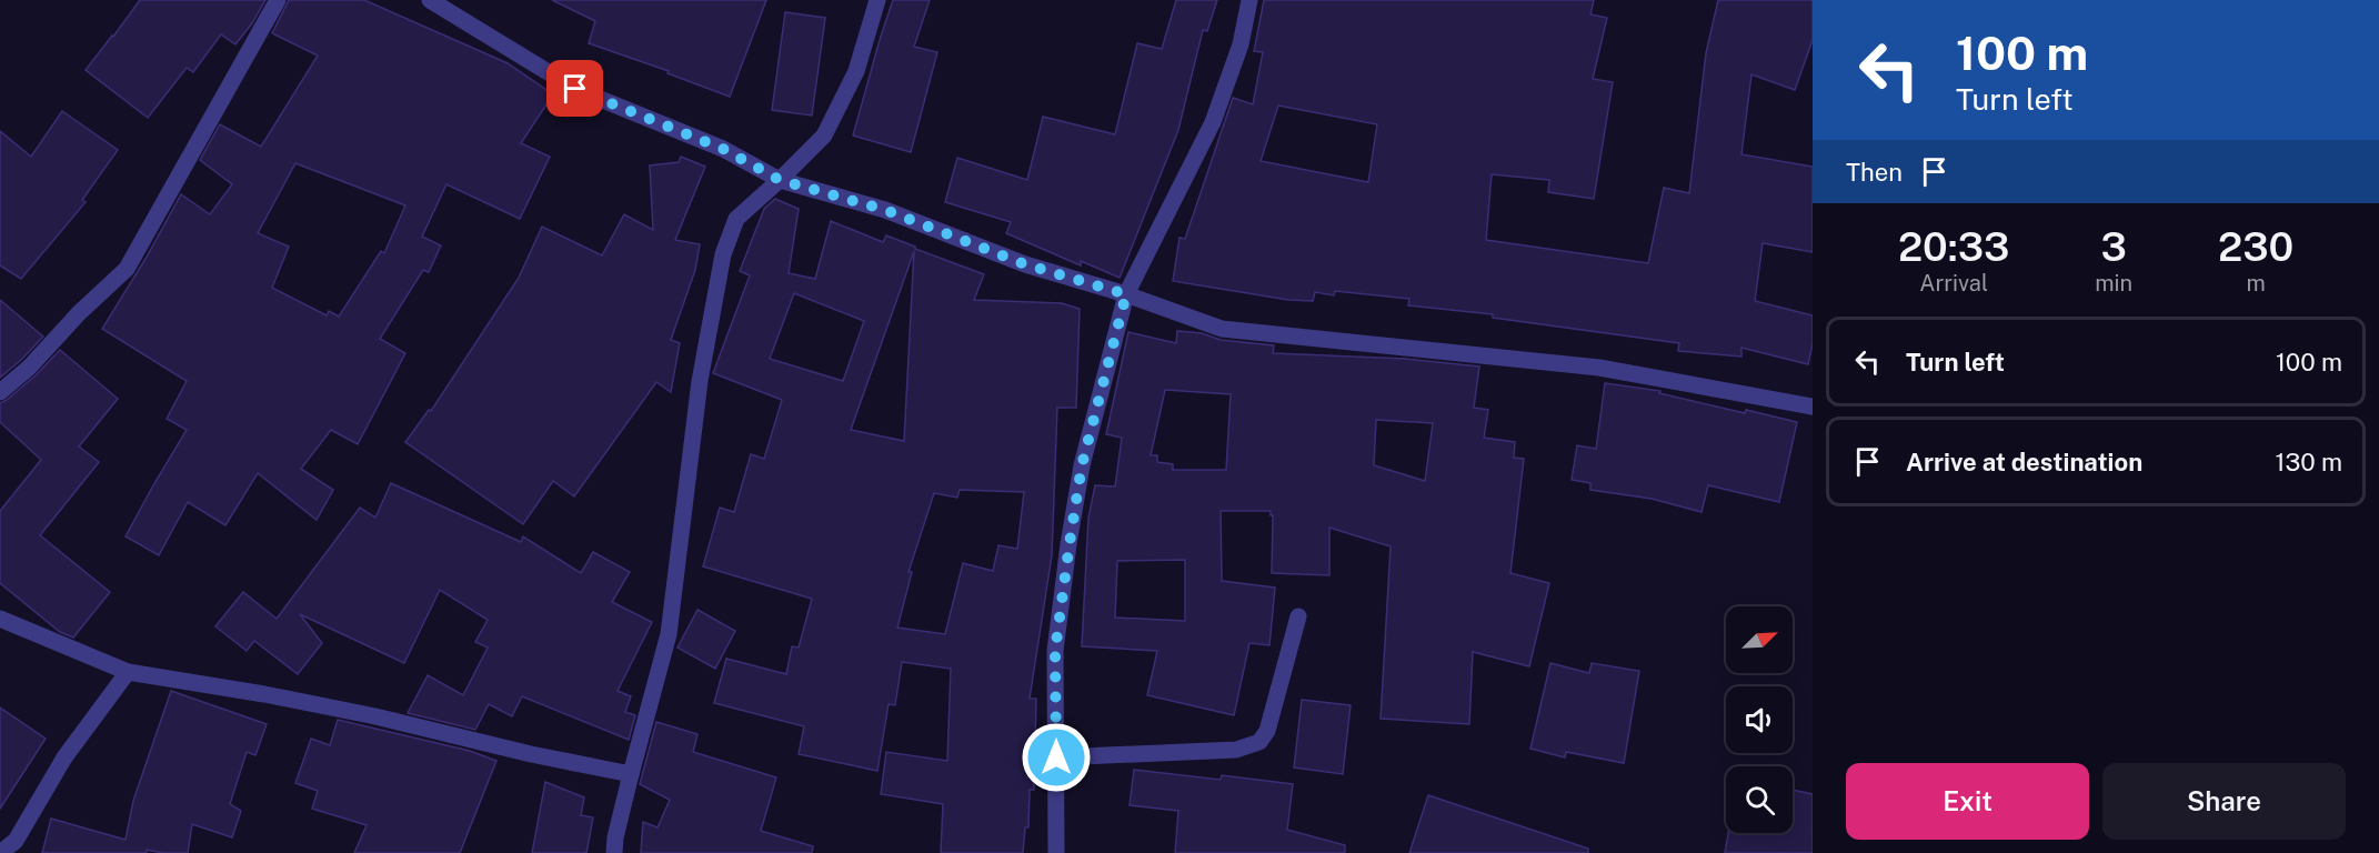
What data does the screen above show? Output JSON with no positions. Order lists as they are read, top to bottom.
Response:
{
  "north": "top right",
  "page": {
    "turn": ["100 m", "Turn left"],
    "then": "Then",
    "eta": [
      "20:33",
      "Arrival",
      "3",
      "min",
      "230",
      "m"
    ],
    "list": [
      {
        "name": "Turn left",
        "value": "100 m"
      },
      {
        "name": "Arrive at destination",
        "value": "130 m"
      }
    ],
    "buttons": ["Exit", "Share"]
  }
}
